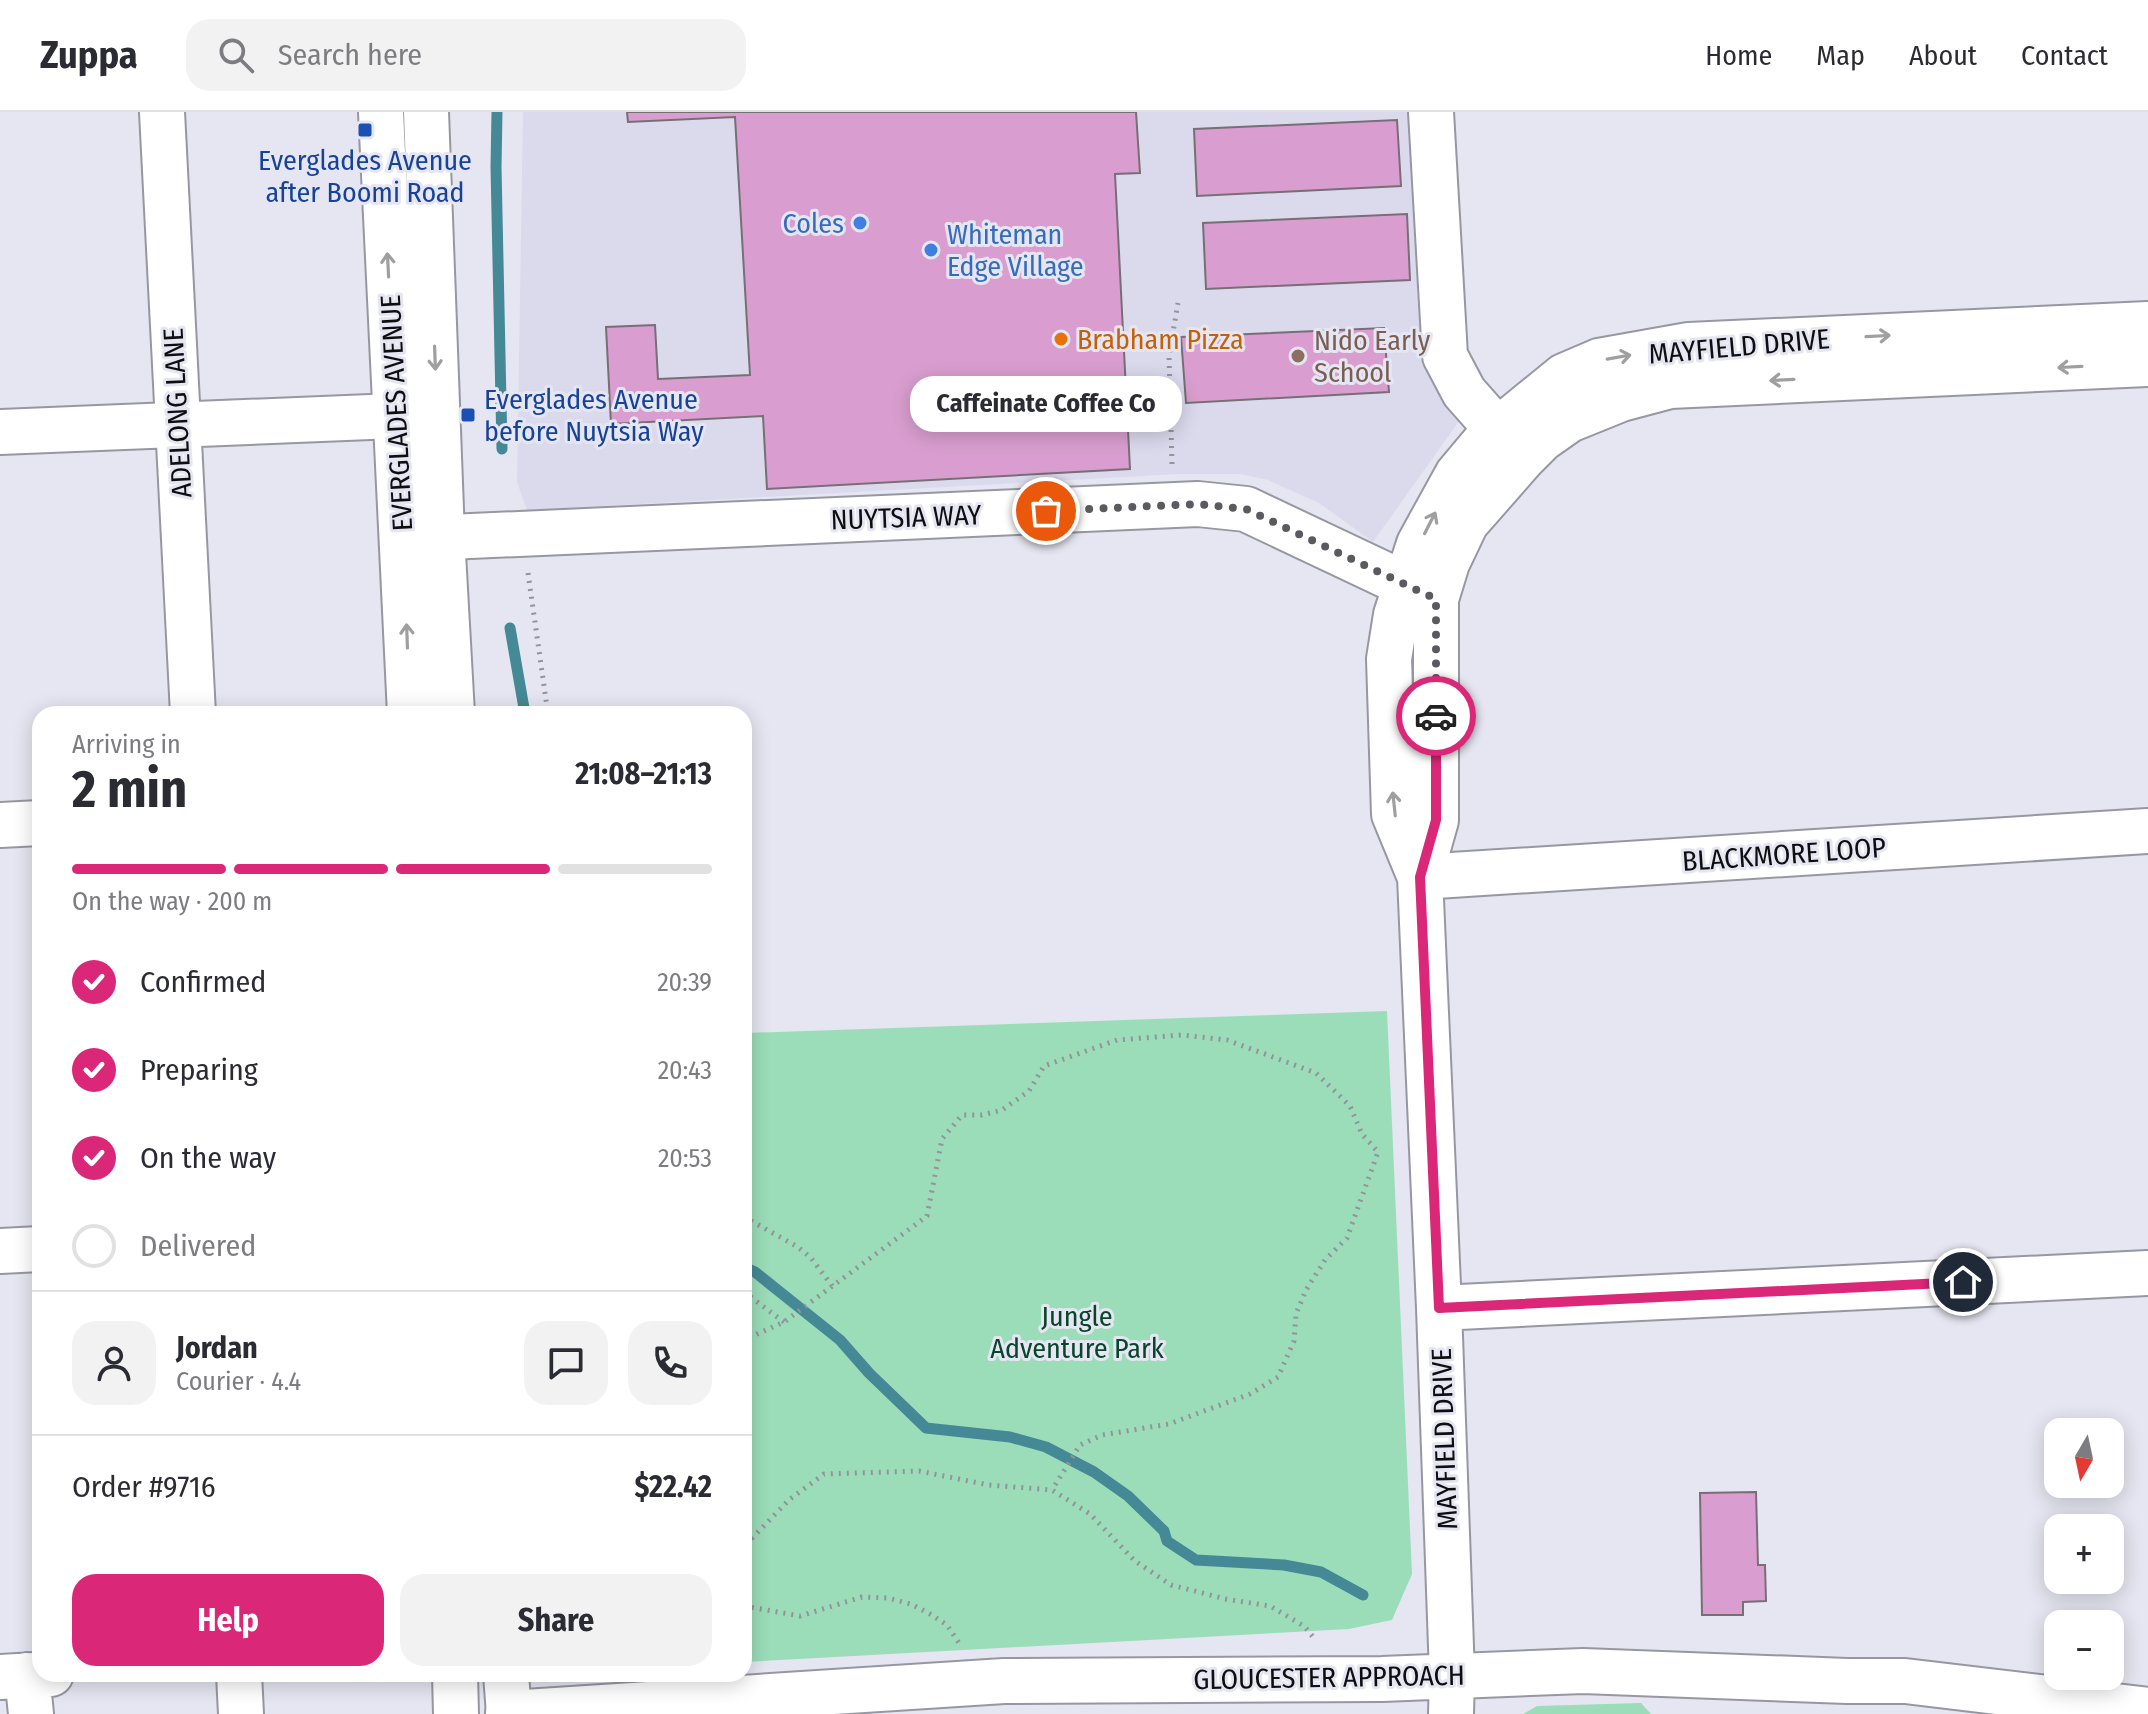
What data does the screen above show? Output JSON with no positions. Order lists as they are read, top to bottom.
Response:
{
  "streets": {
    "street": [
      "MAYFIELD DRIVE",
      "ADELONG LANE",
      "EVERGLADES AVENUE",
      "NUYTSIA WAY",
      "BLACKMORE LOOP",
      "GLOUCESTER APPROACH"
    ]
  },
  "crossings": [
    ["MAYFIELD DRIVE", "NUYTSIA WAY"],
    ["MAYFIELD DRIVE", "BLACKMORE LOOP"],
    ["MAYFIELD DRIVE", "GLOUCESTER APPROACH"],
    ["EVERGLADES AVENUE", "NUYTSIA WAY"]
  ],
  "parks": ["Jungle Adventure Park"],
  "places": {
    "transit": ["Everglades Avenue after Boomi Road", "Everglades Avenue before Nuytsia Way"],
    "other": [
      "Coles",
      "Whiteman Edge Village",
      "Brabham Pizza",
      "Nido Early School",
      "Caffeinate Coffee Co"
    ]
  },
  "north": "bottom",
  "page": {
    "header": "Zuppa",
    "search": "Search here",
    "nav": [
      "Home",
      "Map",
      "About",
      "Contact"
    ],
    "bubble": "Caffeinate Coffee Co",
    "heading": ["2 min", "Arriving in", "21:08–21:13"],
    "panel": [
      "Jordan",
      "Courier · 4.4",
      "Order #9716",
      "$22.42"
    ],
    "bar": "On the way · 200 m",
    "list": [
      ["Confirmed", "20:39"],
      ["Preparing", "20:43"],
      ["On the way", "20:53"],
      "Delivered"
    ],
    "map_buttons": ["+", "−"],
    "buttons": ["Help", "Share"]
  }
}
